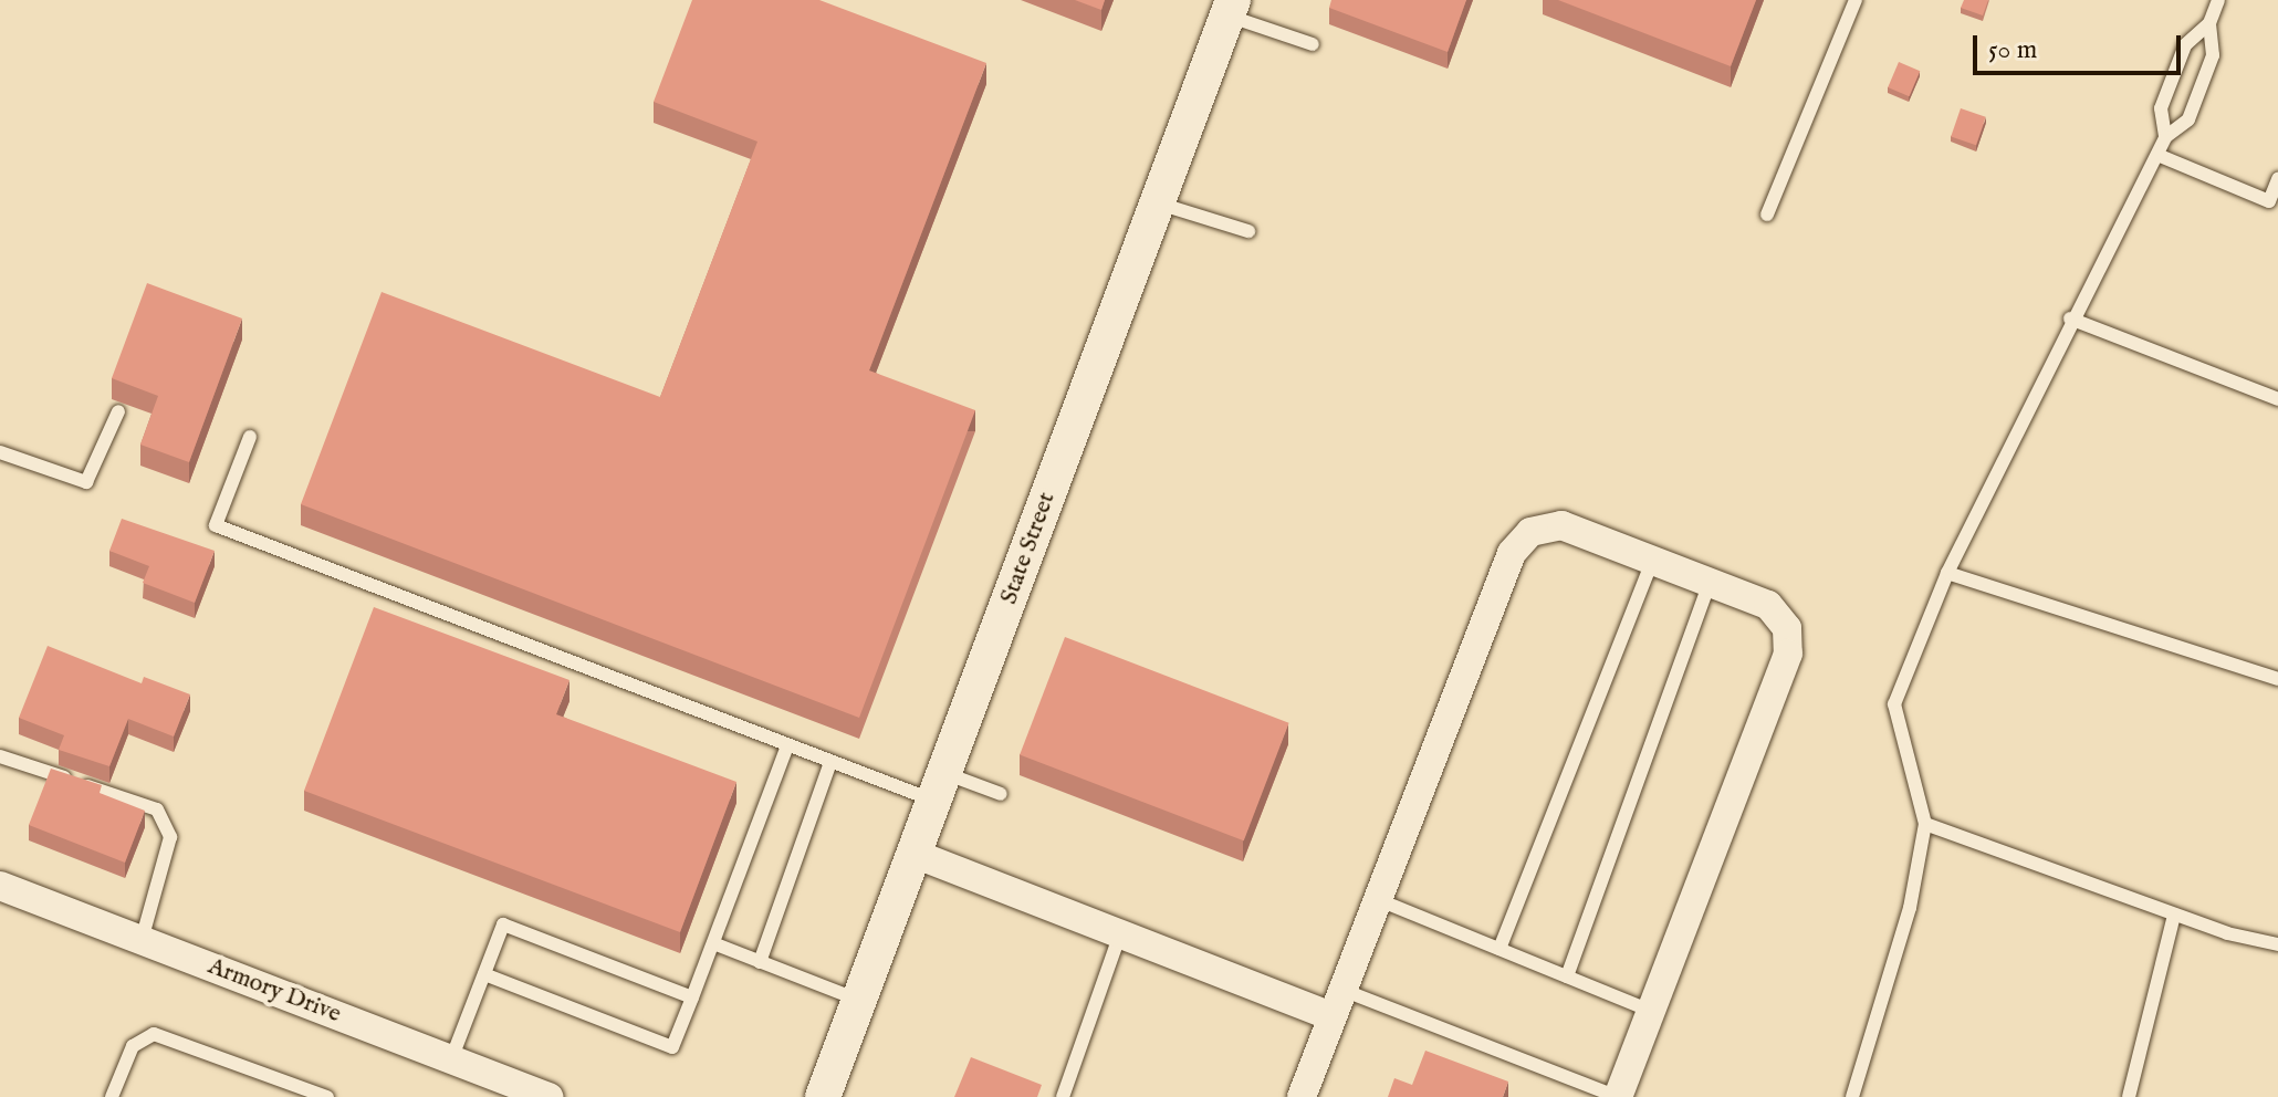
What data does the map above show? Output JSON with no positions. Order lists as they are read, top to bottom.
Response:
{
  "streets": {
    "street": ["State Street", "Armory Drive"]
  },
  "scale_bar": "50 m"
}
